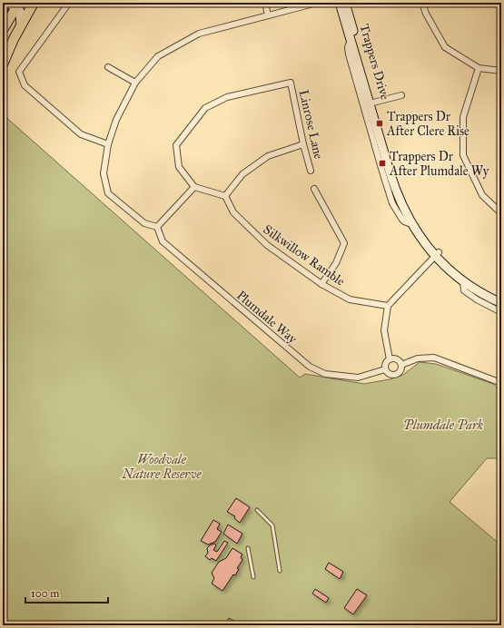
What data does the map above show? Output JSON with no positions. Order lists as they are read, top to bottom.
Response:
{
  "streets": {
    "main road": ["Trappers Drive"],
    "street": ["Linrose Lane", "Silkwillow Ramble", "Plumdale Way"]
  },
  "parks": ["Plumdale Park", "Woodvale Nature Reserve"],
  "places": {
    "transit": ["Trappers Dr After Clere Rise", "Trappers Dr After Plumdale Wy"]
  },
  "scale_bar": "100 m"
}
